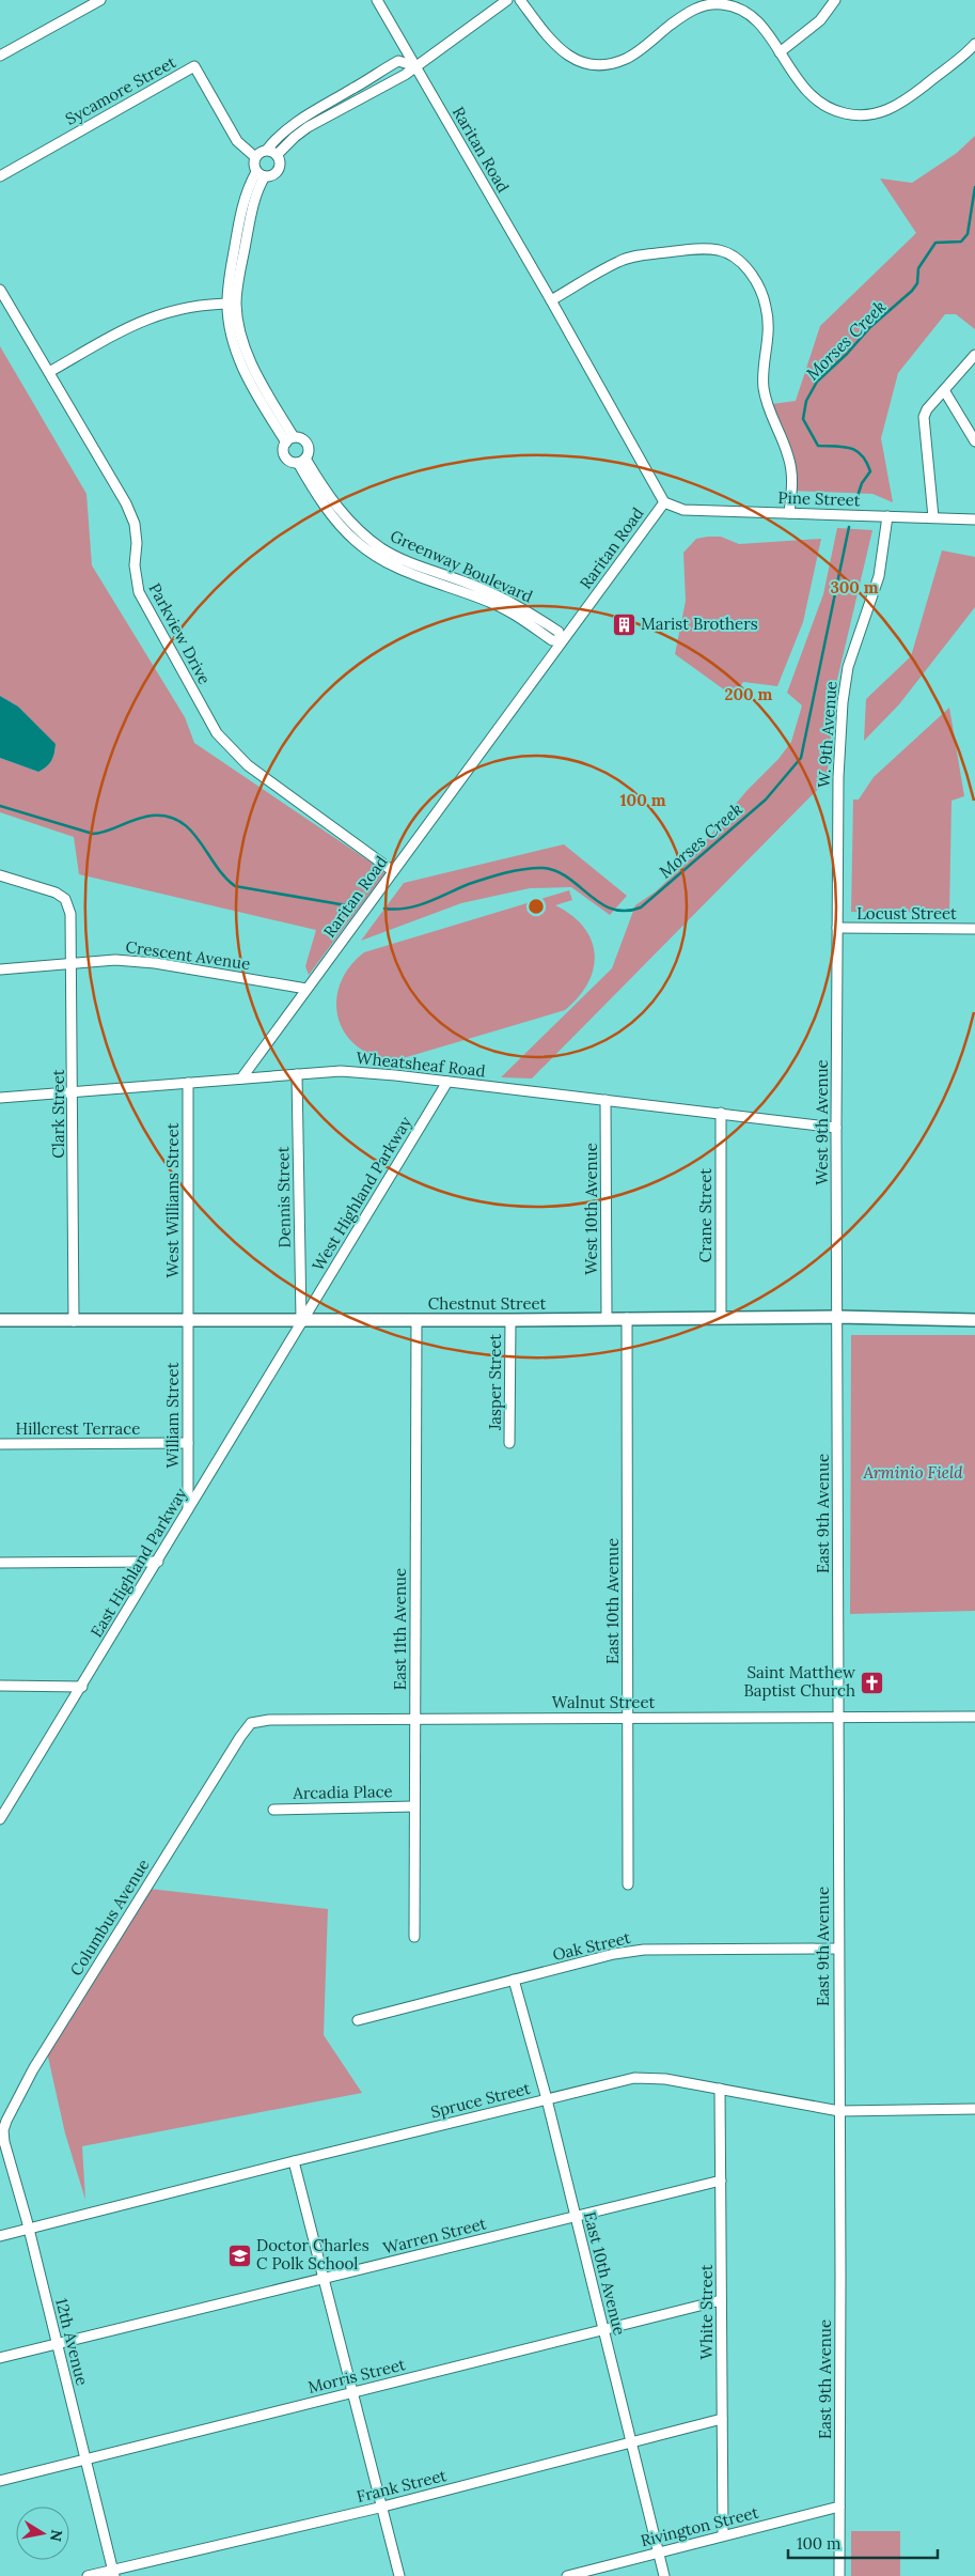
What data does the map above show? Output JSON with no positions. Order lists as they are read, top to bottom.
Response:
{
  "streets": {
    "street": [
      "Sycamore Street",
      "Raritan Road",
      "Pine Street",
      "Greenway Boulevard",
      "Parkview Drive",
      "W. 9th Avenue",
      "Locust Street",
      "Crescent Avenue",
      "Wheatsheaf Road",
      "Clark Street",
      "West 9th Avenue",
      "West Highland Parkway",
      "Dennis Street",
      "West Williams Street",
      "West 10th Avenue",
      "Crane Street",
      "Chestnut Street",
      "Jasper Street",
      "William Street",
      "Hillcrest Terrace",
      "East 9th Avenue",
      "East Highland Parkway",
      "East 10th Avenue",
      "East 11th Avenue",
      "Walnut Street",
      "Arcadia Place",
      "Columbus Avenue",
      "Oak Street",
      "Spruce Street",
      "Warren Street",
      "White Street",
      "12th Avenue",
      "Morris Street",
      "Frank Street",
      "Rivington Street"
    ]
  },
  "crossings": [
    ["Raritan Road", "Pine Street"],
    ["Raritan Road", "Greenway Boulevard"],
    ["Raritan Road", "Parkview Drive"],
    ["Raritan Road", "Crescent Avenue"],
    ["Raritan Road", "Wheatsheaf Road"],
    ["Pine Street", "W. 9th Avenue"],
    ["W. 9th Avenue", "Locust Street"],
    ["W. 9th Avenue", "West 9th Avenue"],
    ["Locust Street", "West 9th Avenue"],
    ["Crescent Avenue", "Clark Street"],
    ["Wheatsheaf Road", "Clark Street"],
    ["Wheatsheaf Road", "West 9th Avenue"],
    ["Wheatsheaf Road", "West Highland Parkway"],
    ["Wheatsheaf Road", "Dennis Street"],
    ["Wheatsheaf Road", "West Williams Street"],
    ["Wheatsheaf Road", "West 10th Avenue"],
    ["Wheatsheaf Road", "Crane Street"],
    ["Clark Street", "Chestnut Street"],
    ["West 9th Avenue", "Chestnut Street"],
    ["West 9th Avenue", "East 9th Avenue"],
    ["West Highland Parkway", "Dennis Street"],
    ["West Highland Parkway", "Chestnut Street"],
    ["West Highland Parkway", "East Highland Parkway"],
    ["Dennis Street", "Chestnut Street"],
    ["Dennis Street", "East Highland Parkway"],
    ["West Williams Street", "Chestnut Street"],
    ["West Williams Street", "William Street"],
    ["West 10th Avenue", "Chestnut Street"],
    ["Crane Street", "Chestnut Street"],
    ["Chestnut Street", "Jasper Street"],
    ["Chestnut Street", "William Street"],
    ["Chestnut Street", "East 9th Avenue"],
    ["Chestnut Street", "East Highland Parkway"],
    ["Chestnut Street", "East 10th Avenue"],
    ["Chestnut Street", "East 11th Avenue"],
    ["William Street", "Hillcrest Terrace"],
    ["William Street", "East Highland Parkway"],
    ["East 9th Avenue", "Walnut Street"],
    ["East 9th Avenue", "Oak Street"],
    ["East 9th Avenue", "Spruce Street"],
    ["East 9th Avenue", "Rivington Street"],
    ["East 10th Avenue", "Walnut Street"],
    ["East 10th Avenue", "Oak Street"],
    ["East 10th Avenue", "Spruce Street"],
    ["East 10th Avenue", "Warren Street"],
    ["East 10th Avenue", "Morris Street"],
    ["East 10th Avenue", "Frank Street"],
    ["East 10th Avenue", "Rivington Street"],
    ["East 11th Avenue", "Walnut Street"],
    ["East 11th Avenue", "Arcadia Place"],
    ["Walnut Street", "Columbus Avenue"],
    ["Columbus Avenue", "12th Avenue"],
    ["Spruce Street", "White Street"],
    ["Spruce Street", "12th Avenue"],
    ["Warren Street", "White Street"],
    ["Warren Street", "12th Avenue"],
    ["White Street", "Morris Street"],
    ["White Street", "Frank Street"],
    ["White Street", "Rivington Street"],
    ["12th Avenue", "Morris Street"],
    ["12th Avenue", "Frank Street"]
  ],
  "water": ["Morses Creek"],
  "parks": ["Arminio Field"],
  "places": {
    "building": ["Marist Brothers"],
    "church": ["Saint Matthew Baptist Church"],
    "school or university": ["Doctor Charles C Polk School"]
  },
  "scale_bar": "100 m",
  "north": "right",
  "rings": ["300 m", "200 m", "100 m"]
}
